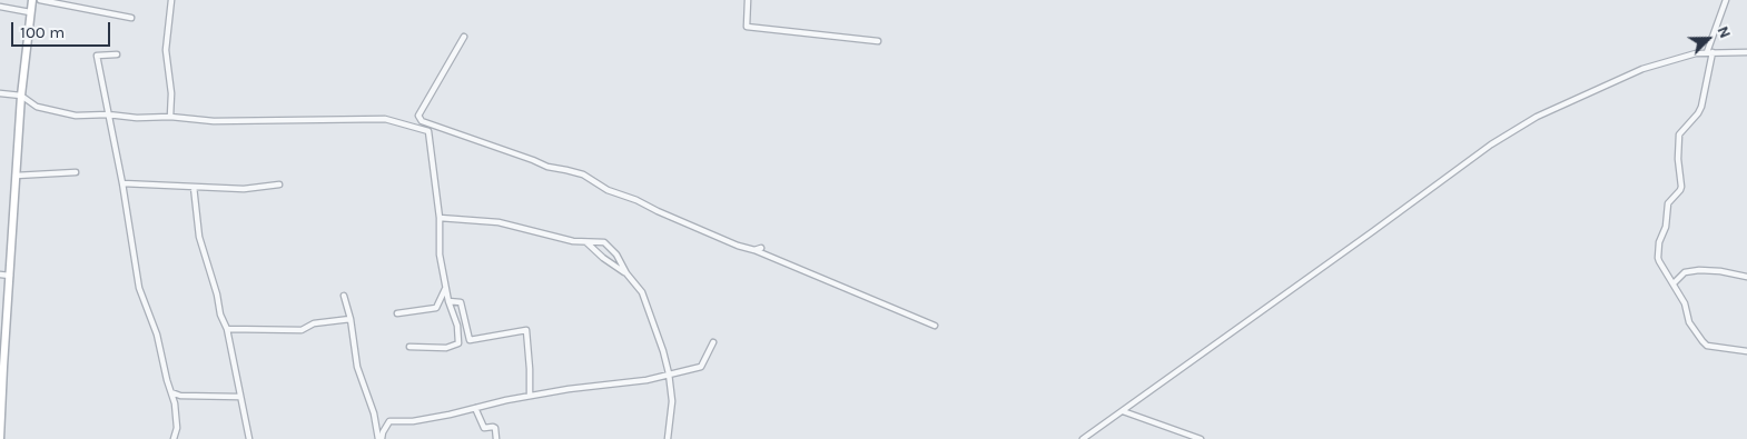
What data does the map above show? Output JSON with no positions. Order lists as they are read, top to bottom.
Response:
{
  "scale_bar": "100 m",
  "north": "top right"
}
